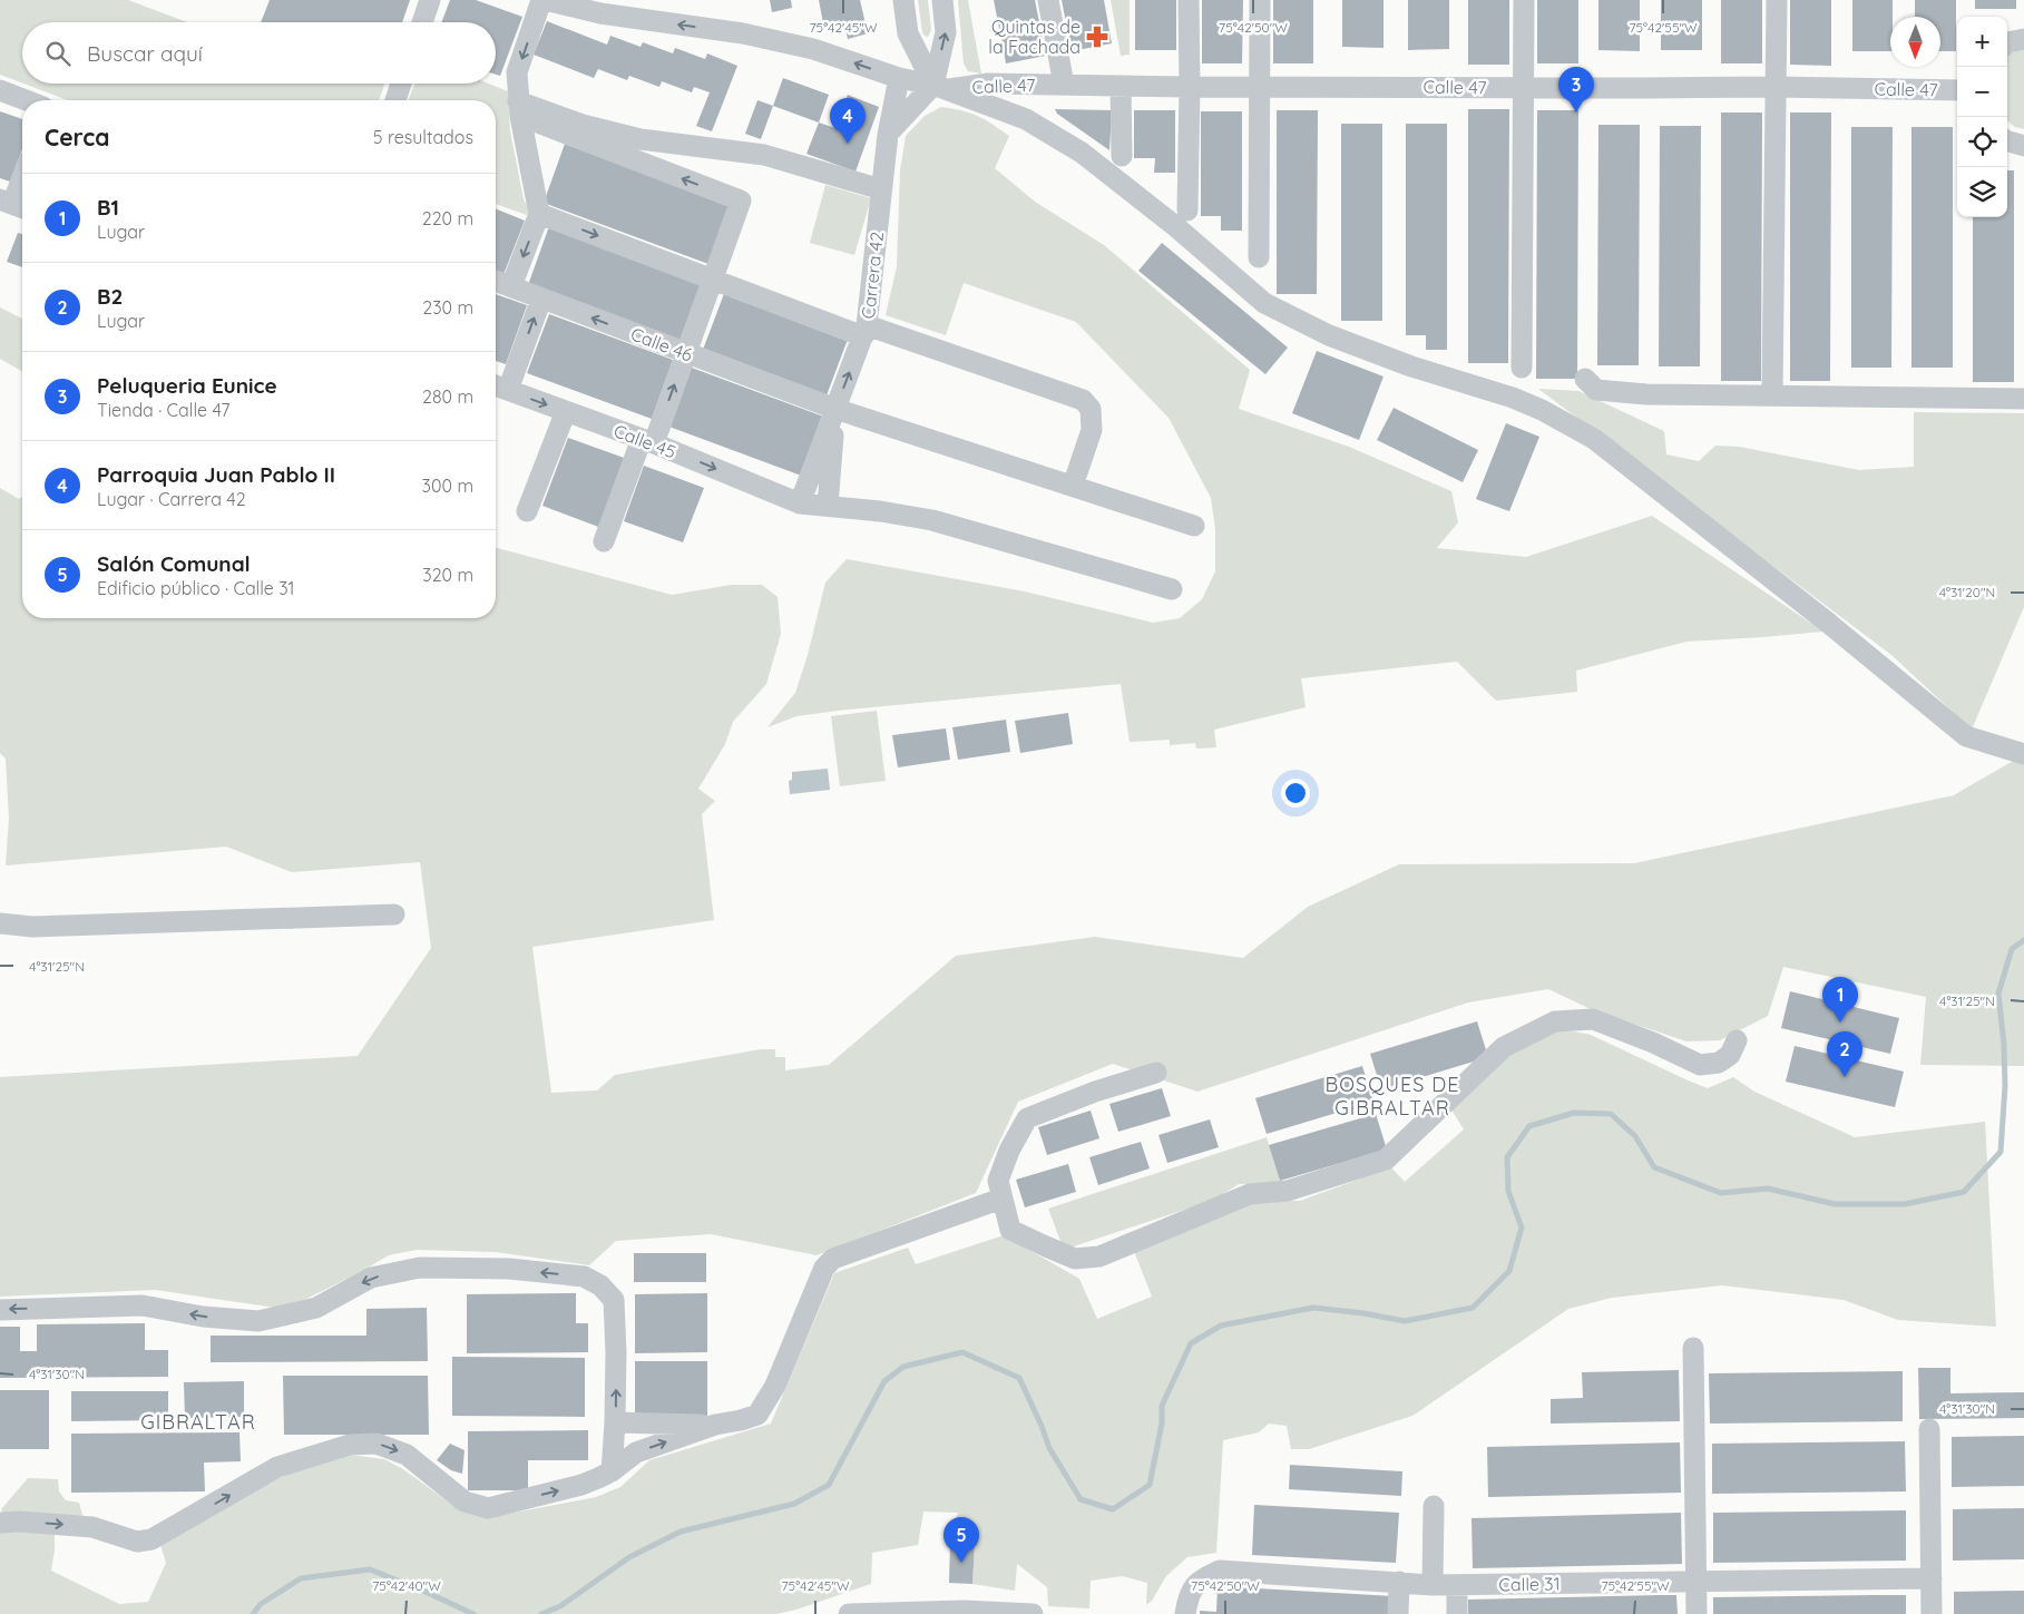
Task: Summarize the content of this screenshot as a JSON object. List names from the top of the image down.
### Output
{
  "streets": {
    "street": [
      "Calle 47",
      "Carrera 42",
      "Calle 46",
      "Calle 45",
      "Calle 31"
    ]
  },
  "crossings": [
    ["Carrera 42", "Calle 46"],
    ["Carrera 42", "Calle 45"]
  ],
  "districts": ["BOSQUES DE GIBRALTAR", "GIBRALTAR"],
  "places": {
    "pharmacy": ["Quintas de la Fachada"]
  },
  "north": "bottom",
  "page": {
    "map_buttons": ["+", "−"],
    "search": "Buscar aquí",
    "pins": [
      "3",
      "4",
      "1",
      "2",
      "5"
    ],
    "heading": ["Cerca", "5 resultados"],
    "list": [
      {
        "mark": "1",
        "name": "B1",
        "note": "Lugar",
        "value": "220 m"
      },
      {
        "mark": "2",
        "name": "B2",
        "note": "Lugar",
        "value": "230 m"
      },
      {
        "mark": "3",
        "name": "Peluqueria Eunice",
        "note": "Tienda · Calle 47",
        "value": "280 m"
      },
      {
        "mark": "4",
        "name": "Parroquia Juan Pablo II",
        "note": "Lugar · Carrera 42",
        "value": "300 m"
      },
      {
        "mark": "5",
        "name": "Salón Comunal",
        "note": "Edificio público · Calle 31",
        "value": "320 m"
      }
    ]
  },
  "coordinates": [
    "75°42'45\"W",
    "75°42'50\"W",
    "75°42'55\"W",
    "4°31'20\"N",
    "4°31'25\"N",
    "4°31'30\"N",
    "75°42'40\"W"
  ]
}
